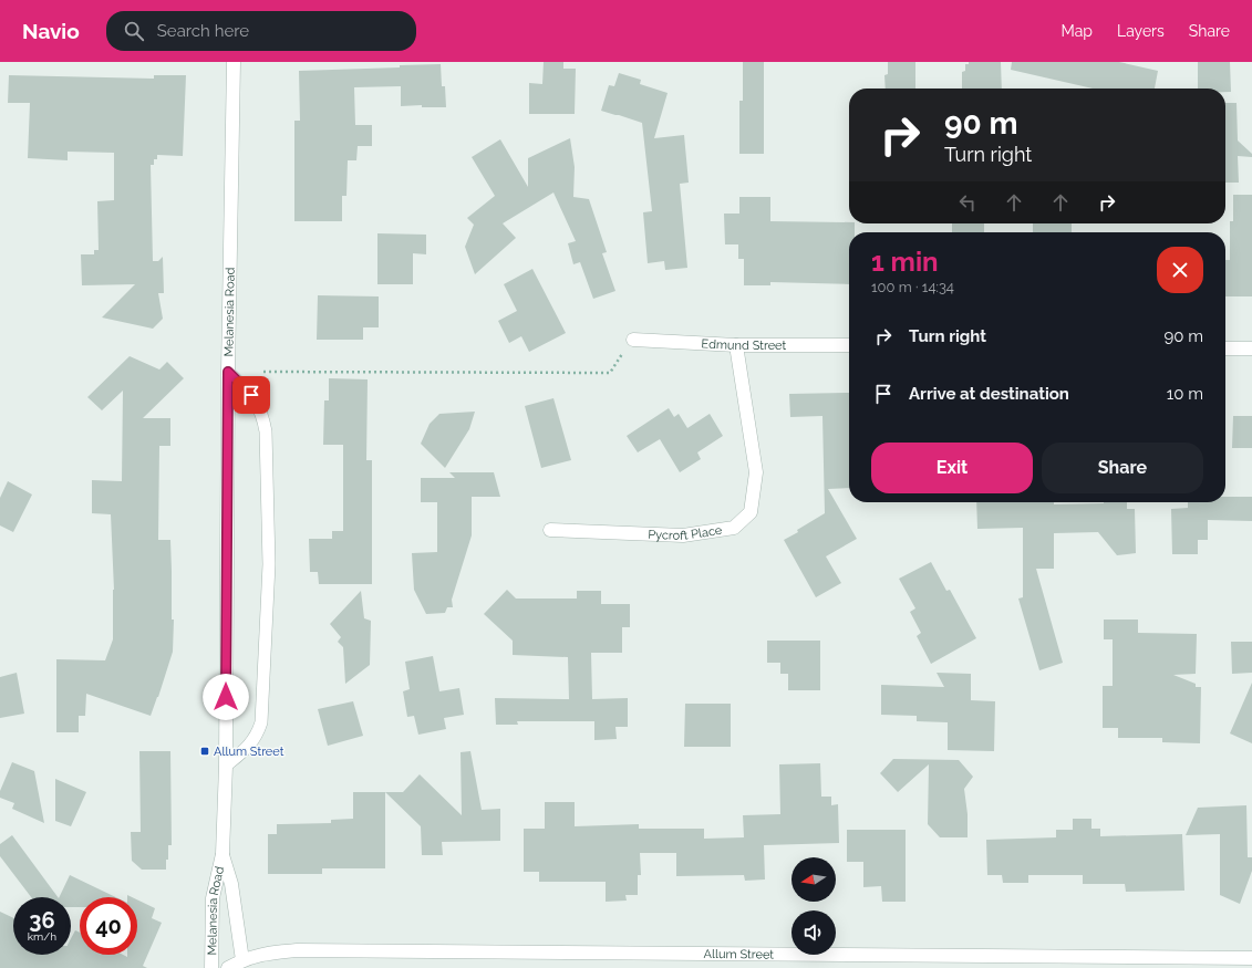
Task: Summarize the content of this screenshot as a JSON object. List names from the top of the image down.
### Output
{
  "streets": {
    "street": [
      "Melanesia Road",
      "Edmund Street",
      "Pycroft Place",
      "Allum Street"
    ]
  },
  "crossings": [
    ["Melanesia Road", "Allum Street"],
    ["Edmund Street", "Pycroft Place"]
  ],
  "places": {
    "transit": ["Allum Street"]
  },
  "north": "left",
  "page": {
    "header": "Navio",
    "search": "Search here",
    "nav": ["Map", "Layers", "Share"],
    "turn": ["90 m", "Turn right"],
    "heading": ["1 min", "100 m · 14:34"],
    "list": [
      {
        "name": "Turn right",
        "value": "90 m"
      },
      {
        "name": "Arrive at destination",
        "value": "10 m"
      }
    ],
    "buttons": ["Exit", "Share"],
    "speed": "36 km/h",
    "limit": "40"
  }
}
